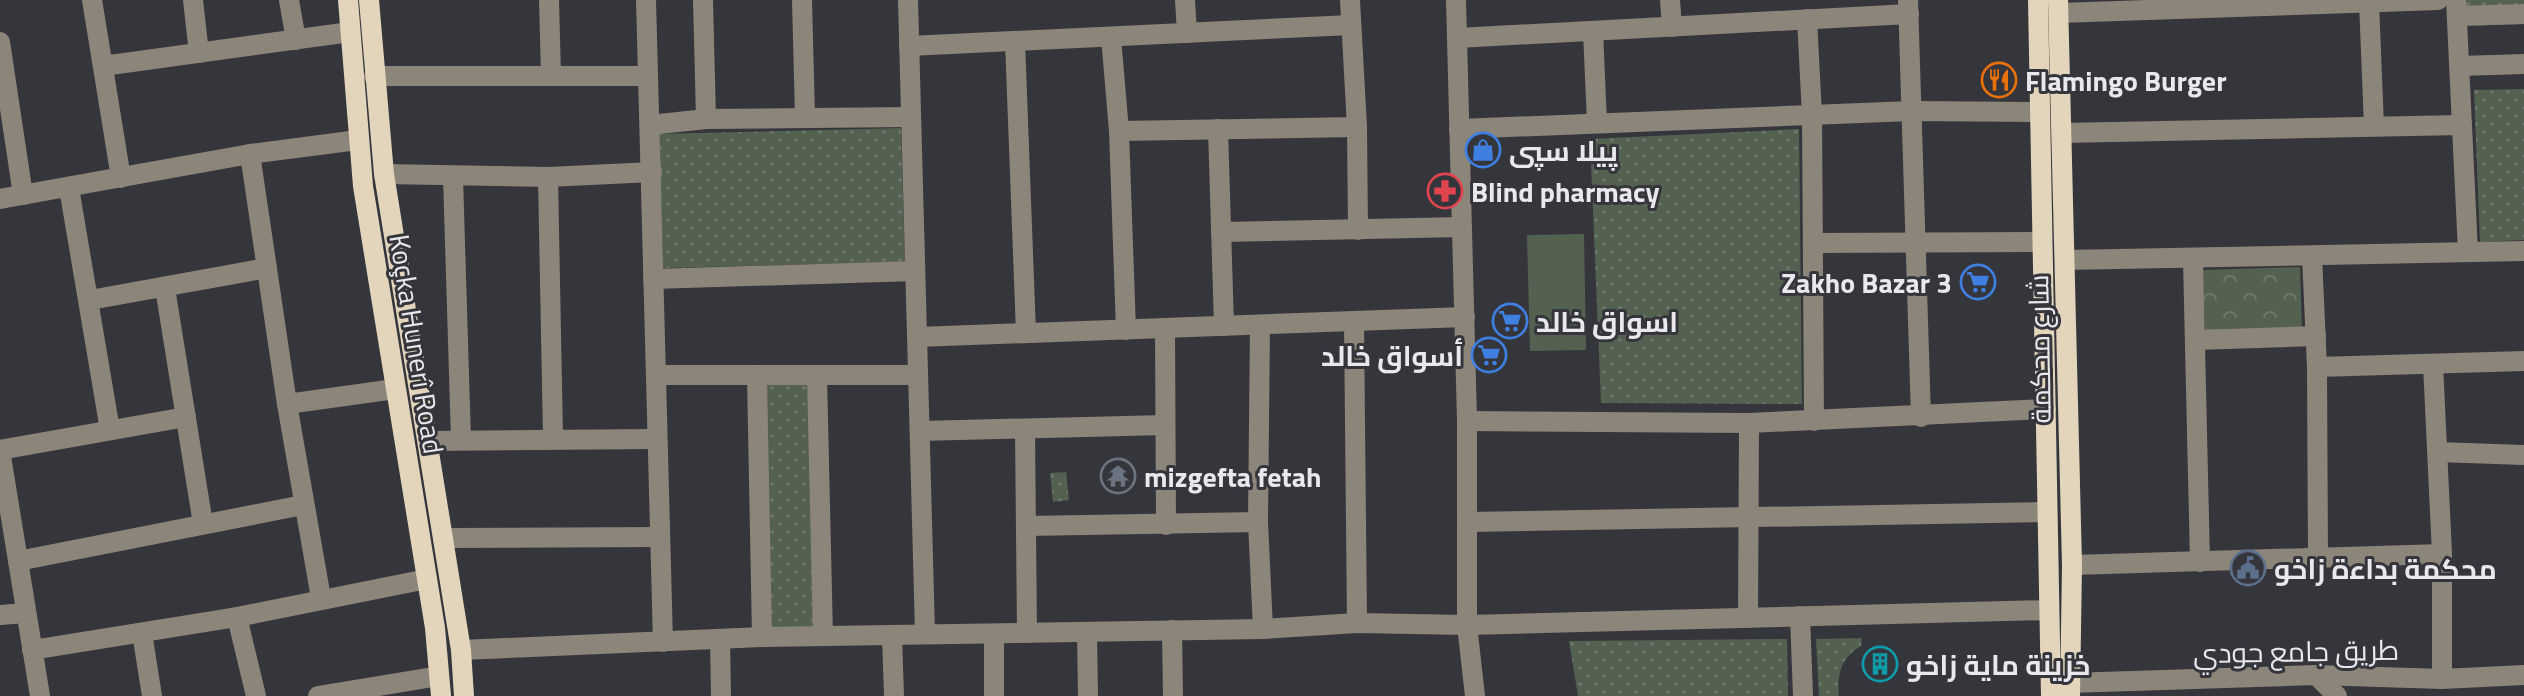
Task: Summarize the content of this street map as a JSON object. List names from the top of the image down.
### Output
{
  "streets": {
    "main road": ["Koçka Hunerî Road", "شارع محكمة"],
    "street": ["طريق جامع جودي"]
  },
  "crossings": [
    ["شارع محكمة", "طريق جامع جودي"]
  ],
  "places": {
    "restaurant": ["Flamingo Burger"],
    "shop": ["پيلا سپى"],
    "pharmacy": ["Blind pharmacy"],
    "supermarket": ["Zakho Bazar 3", "اسواق خالد", "أسواق خالد"],
    "temple": ["mizgefta fetah"],
    "public building": ["محكمة بداءة زاخو"],
    "building": ["خزينة ماية زاخو"]
  }
}
